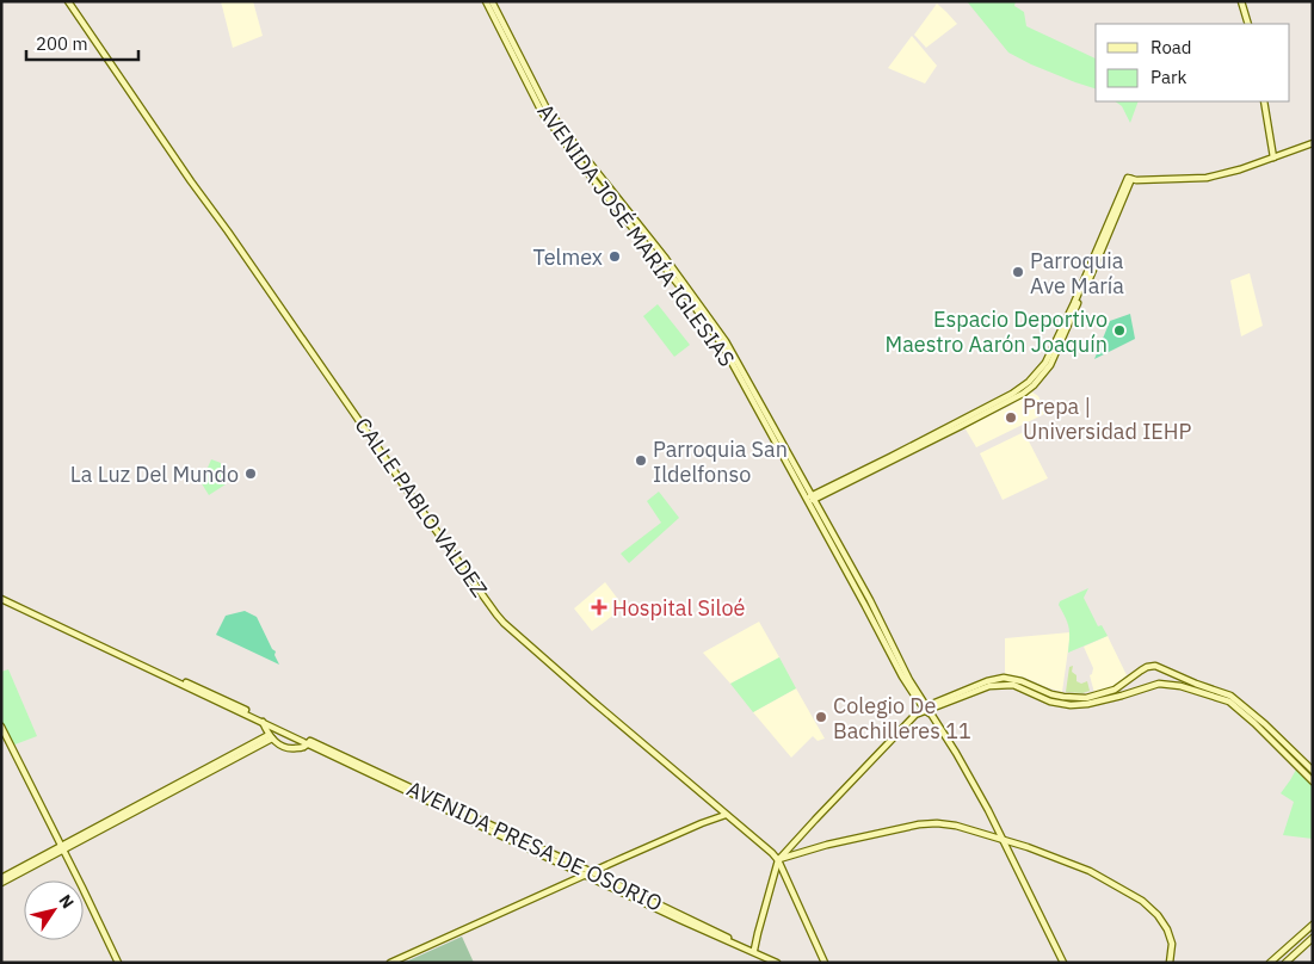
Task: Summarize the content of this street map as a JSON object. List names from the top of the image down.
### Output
{
  "streets": {
    "street": ["AVENIDA JOSÉ MARÍA IGLESIAS", "CALLE PABLO VALDEZ", "AVENIDA PRESA DE OSORIO"]
  },
  "places": {
    "other": [
      "Telmex",
      "Parroquia Ave María",
      "Espacio Deportivo Maestro Aarón Joaquín",
      "Prepa | Universidad IEHP",
      "Parroquia San Ildelfonso",
      "La Luz Del Mundo",
      "Colegio De Bachilleres 11"
    ],
    "health": ["Hospital Siloé"]
  },
  "legend": ["Road", "Park"],
  "scale_bar": "200 m",
  "north": "top right"
}
